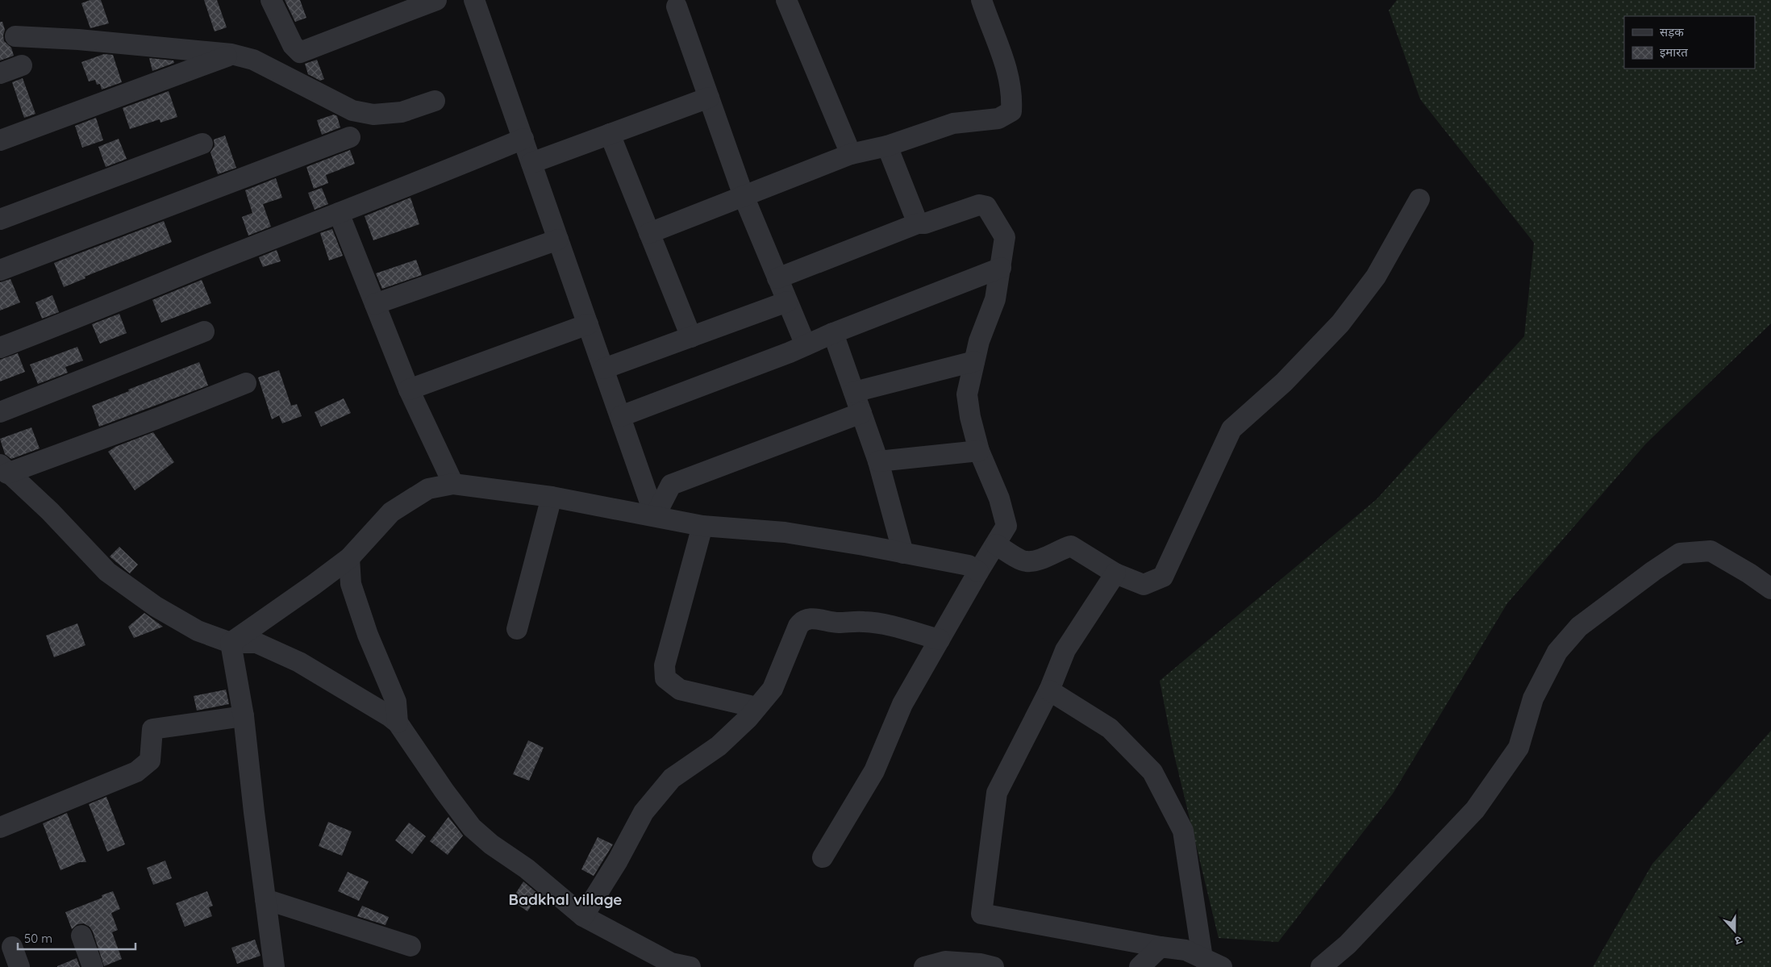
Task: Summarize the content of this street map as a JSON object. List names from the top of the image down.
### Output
{
  "districts": ["Badkhal village"],
  "legend": ["सड़क", "इमारत"],
  "scale_bar": "50 m",
  "north": "bottom"
}
